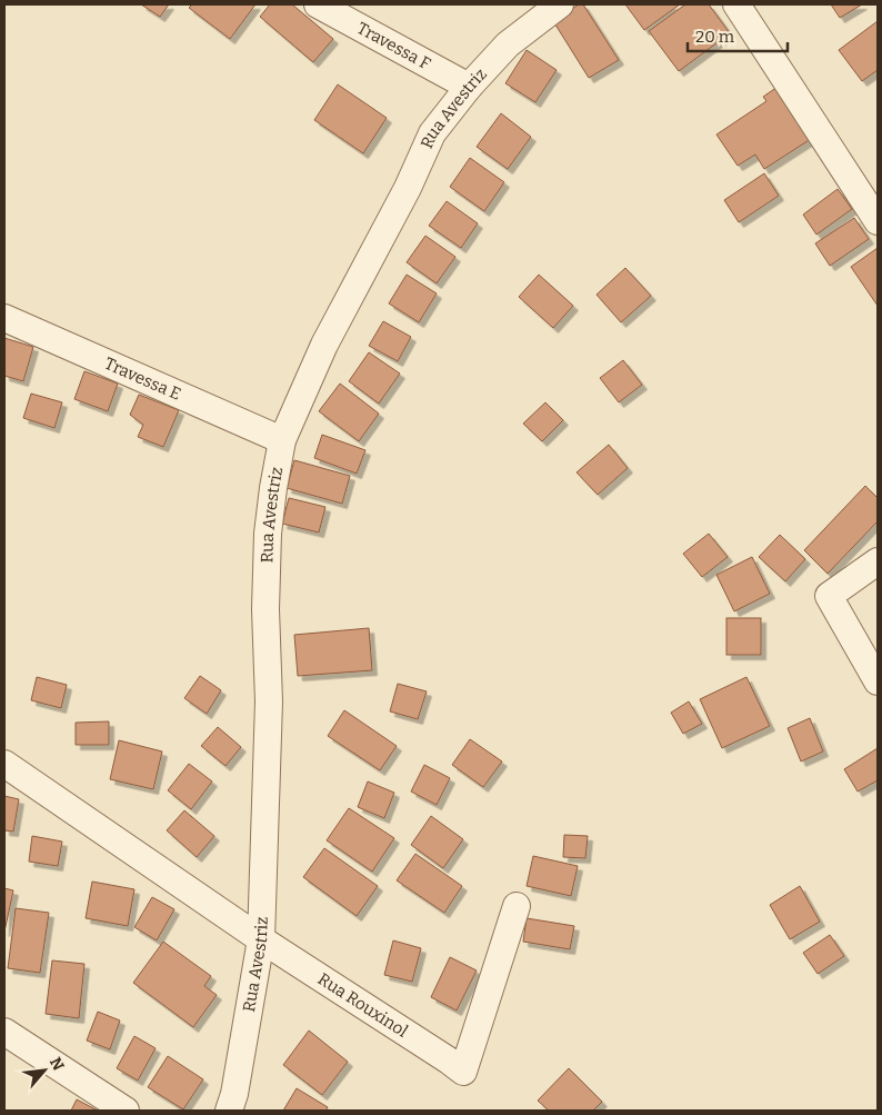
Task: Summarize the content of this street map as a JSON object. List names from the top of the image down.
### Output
{
  "streets": {
    "street": [
      "Travessa F",
      "Rua Avestriz",
      "Travessa E",
      "Rua Rouxinol"
    ]
  },
  "crossings": [
    ["Travessa F", "Rua Avestriz"],
    ["Rua Avestriz", "Travessa E"],
    ["Rua Avestriz", "Rua Rouxinol"]
  ],
  "scale_bar": "20 m",
  "north": "top right"
}
